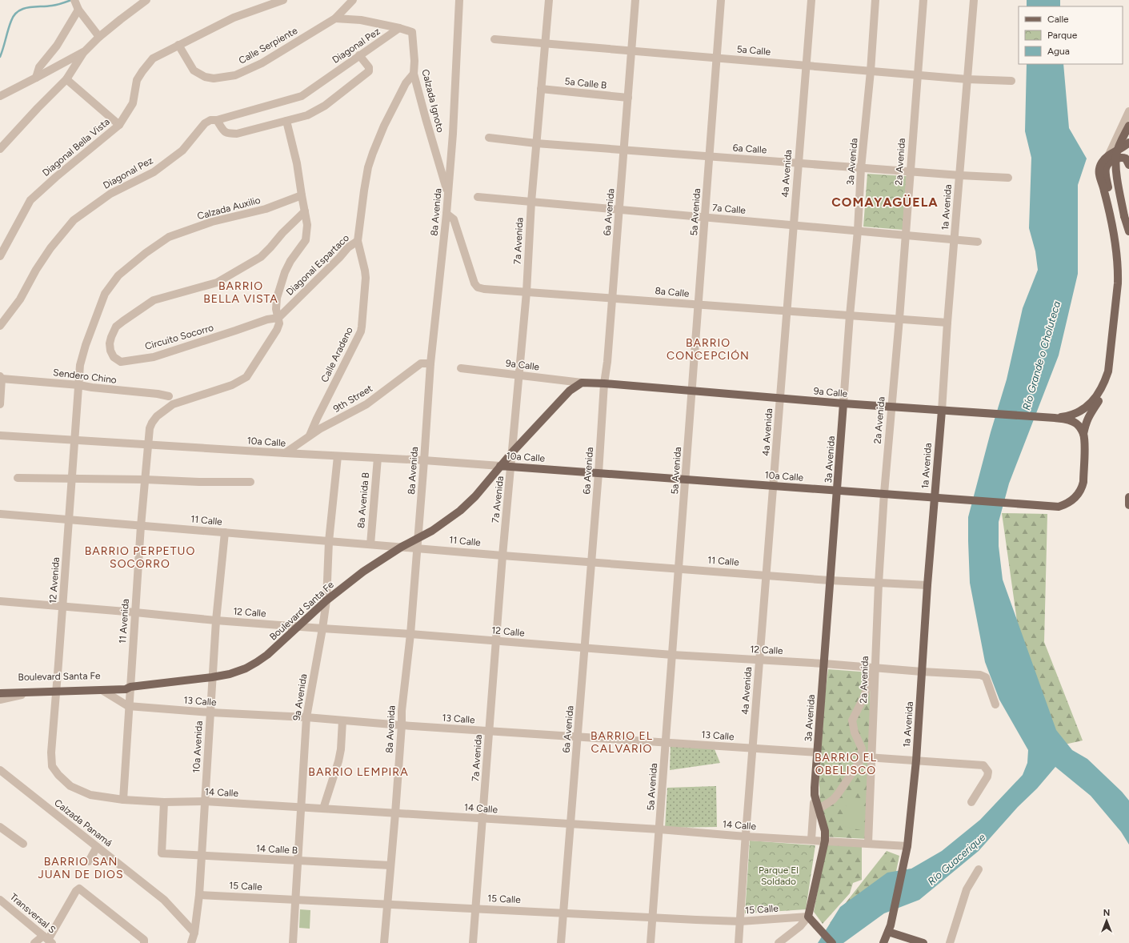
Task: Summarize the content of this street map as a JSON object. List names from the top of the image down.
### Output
{
  "streets": {
    "main road": [
      "3a Avenida",
      "1a Avenida",
      "9a Calle",
      "10a Calle",
      "Boulevard Santa Fe"
    ],
    "street": [
      "Calle Serpiente",
      "Diagonal Pez",
      "5a Calle",
      "5a Calle B",
      "Calzada Ignoto",
      "Diagonal Bella Vista",
      "6a Calle",
      "2a Avenida",
      "4a Avenida",
      "Calzada Auxilio",
      "7a Calle",
      "8a Avenida",
      "6a Avenida",
      "5a Avenida",
      "7a Avenida",
      "Diagonal Espartaco",
      "8a Calle",
      "Circuito Socorro",
      "Calle Aradeno",
      "Sendero Chino",
      "9th Street",
      "8a Avenida B",
      "11 Calle",
      "12 Avenida",
      "12 Calle",
      "11 Avenida",
      "9a Avenida",
      "13 Calle",
      "10a Avenida",
      "14 Calle",
      "Calzada Panamá",
      "14 Calle B",
      "15 Calle",
      "Transversal S"
    ]
  },
  "crossings": [
    ["Calle Serpiente", "Calzada Ignoto"],
    ["Calle Serpiente", "Diagonal Bella Vista"],
    ["Diagonal Pez", "Calzada Ignoto"],
    ["5a Calle", "3a Avenida"],
    ["5a Calle", "2a Avenida"],
    ["5a Calle", "4a Avenida"],
    ["5a Calle", "1a Avenida"],
    ["5a Calle", "6a Avenida"],
    ["5a Calle", "5a Avenida"],
    ["5a Calle", "7a Avenida"],
    ["5a Calle B", "6a Avenida"],
    ["5a Calle B", "7a Avenida"],
    ["Calzada Ignoto", "8a Avenida"],
    ["Calzada Ignoto", "Diagonal Espartaco"],
    ["6a Calle", "3a Avenida"],
    ["6a Calle", "2a Avenida"],
    ["6a Calle", "4a Avenida"],
    ["6a Calle", "1a Avenida"],
    ["6a Calle", "6a Avenida"],
    ["6a Calle", "5a Avenida"],
    ["6a Calle", "7a Avenida"],
    ["3a Avenida", "7a Calle"],
    ["3a Avenida", "8a Calle"],
    ["3a Avenida", "9a Calle"],
    ["3a Avenida", "10a Calle"],
    ["3a Avenida", "11 Calle"],
    ["3a Avenida", "12 Calle"],
    ["3a Avenida", "13 Calle"],
    ["3a Avenida", "14 Calle"],
    ["3a Avenida", "15 Calle"],
    ["2a Avenida", "7a Calle"],
    ["2a Avenida", "8a Calle"],
    ["2a Avenida", "9a Calle"],
    ["2a Avenida", "10a Calle"],
    ["2a Avenida", "11 Calle"],
    ["2a Avenida", "12 Calle"],
    ["2a Avenida", "14 Calle"],
    ["4a Avenida", "7a Calle"],
    ["4a Avenida", "8a Calle"],
    ["4a Avenida", "9a Calle"],
    ["4a Avenida", "10a Calle"],
    ["4a Avenida", "11 Calle"],
    ["4a Avenida", "12 Calle"],
    ["4a Avenida", "13 Calle"],
    ["4a Avenida", "14 Calle"],
    ["4a Avenida", "15 Calle"],
    ["1a Avenida", "7a Calle"],
    ["1a Avenida", "8a Calle"],
    ["1a Avenida", "9a Calle"],
    ["1a Avenida", "10a Calle"],
    ["1a Avenida", "11 Calle"],
    ["1a Avenida", "12 Calle"],
    ["1a Avenida", "14 Calle"],
    ["Calzada Auxilio", "Sendero Chino"],
    ["Calzada Auxilio", "12 Avenida"],
    ["7a Calle", "6a Avenida"],
    ["7a Calle", "5a Avenida"],
    ["7a Calle", "7a Avenida"],
    ["8a Avenida", "8a Calle"],
    ["8a Avenida", "9th Street"],
    ["8a Avenida", "10a Calle"],
    ["8a Avenida", "11 Calle"],
    ["8a Avenida", "Boulevard Santa Fe"],
    ["8a Avenida", "12 Calle"],
    ["8a Avenida", "13 Calle"],
    ["8a Avenida", "14 Calle"],
    ["8a Avenida", "14 Calle B"],
    ["8a Avenida", "15 Calle"],
    ["6a Avenida", "8a Calle"],
    ["6a Avenida", "9a Calle"],
    ["6a Avenida", "10a Calle"],
    ["6a Avenida", "11 Calle"],
    ["6a Avenida", "12 Calle"],
    ["6a Avenida", "13 Calle"],
    ["6a Avenida", "14 Calle"],
    ["6a Avenida", "15 Calle"],
    ["5a Avenida", "8a Calle"],
    ["5a Avenida", "9a Calle"],
    ["5a Avenida", "10a Calle"],
    ["5a Avenida", "11 Calle"],
    ["5a Avenida", "12 Calle"],
    ["5a Avenida", "13 Calle"],
    ["5a Avenida", "14 Calle"],
    ["5a Avenida", "15 Calle"],
    ["7a Avenida", "8a Calle"],
    ["7a Avenida", "9a Calle"],
    ["7a Avenida", "10a Calle"],
    ["7a Avenida", "11 Calle"],
    ["7a Avenida", "Boulevard Santa Fe"],
    ["7a Avenida", "12 Calle"],
    ["7a Avenida", "13 Calle"],
    ["7a Avenida", "14 Calle"],
    ["7a Avenida", "15 Calle"],
    ["Diagonal Espartaco", "Circuito Socorro"],
    ["Diagonal Espartaco", "Calle Aradeno"],
    ["Calle Aradeno", "9th Street"],
    ["9a Calle", "Boulevard Santa Fe"],
    ["Sendero Chino", "12 Avenida"],
    ["9th Street", "10a Calle"],
    ["10a Calle", "8a Avenida B"],
    ["10a Calle", "12 Avenida"],
    ["10a Calle", "Boulevard Santa Fe"],
    ["10a Calle", "11 Avenida"],
    ["10a Calle", "9a Avenida"],
    ["8a Avenida B", "11 Calle"],
    ["11 Calle", "12 Avenida"],
    ["11 Calle", "Boulevard Santa Fe"],
    ["11 Calle", "11 Avenida"],
    ["11 Calle", "9a Avenida"],
    ["11 Calle", "10a Avenida"],
    ["12 Avenida", "Boulevard Santa Fe"],
    ["12 Avenida", "12 Calle"],
    ["12 Avenida", "14 Calle"],
    ["Boulevard Santa Fe", "12 Calle"],
    ["Boulevard Santa Fe", "11 Avenida"],
    ["Boulevard Santa Fe", "9a Avenida"],
    ["Boulevard Santa Fe", "13 Calle"],
    ["Boulevard Santa Fe", "10a Avenida"],
    ["12 Calle", "11 Avenida"],
    ["12 Calle", "9a Avenida"],
    ["12 Calle", "10a Avenida"],
    ["11 Avenida", "13 Calle"],
    ["11 Avenida", "14 Calle"],
    ["9a Avenida", "13 Calle"],
    ["9a Avenida", "14 Calle"],
    ["9a Avenida", "14 Calle B"],
    ["9a Avenida", "15 Calle"],
    ["13 Calle", "10a Avenida"],
    ["10a Avenida", "14 Calle"],
    ["10a Avenida", "Calzada Panamá"],
    ["10a Avenida", "14 Calle B"],
    ["10a Avenida", "15 Calle"],
    ["14 Calle", "14 Calle B"]
  ],
  "districts": [
    "COMAYAGÜELA",
    "BARRIO BELLA VISTA",
    "BARRIO CONCEPCIÓN",
    "BARRIO PERPETUO SOCORRO",
    "BARRIO EL CALVARIO",
    "BARRIO EL OBELISCO",
    "BARRIO LEMPIRA",
    "BARRIO SAN JUAN DE DIOS"
  ],
  "water": ["Río Grande o Choluteca", "Río Guacerique"],
  "parks": ["Parque El Soldado"],
  "legend": ["Calle", "Parque", "Agua"],
  "north": "top"
}
